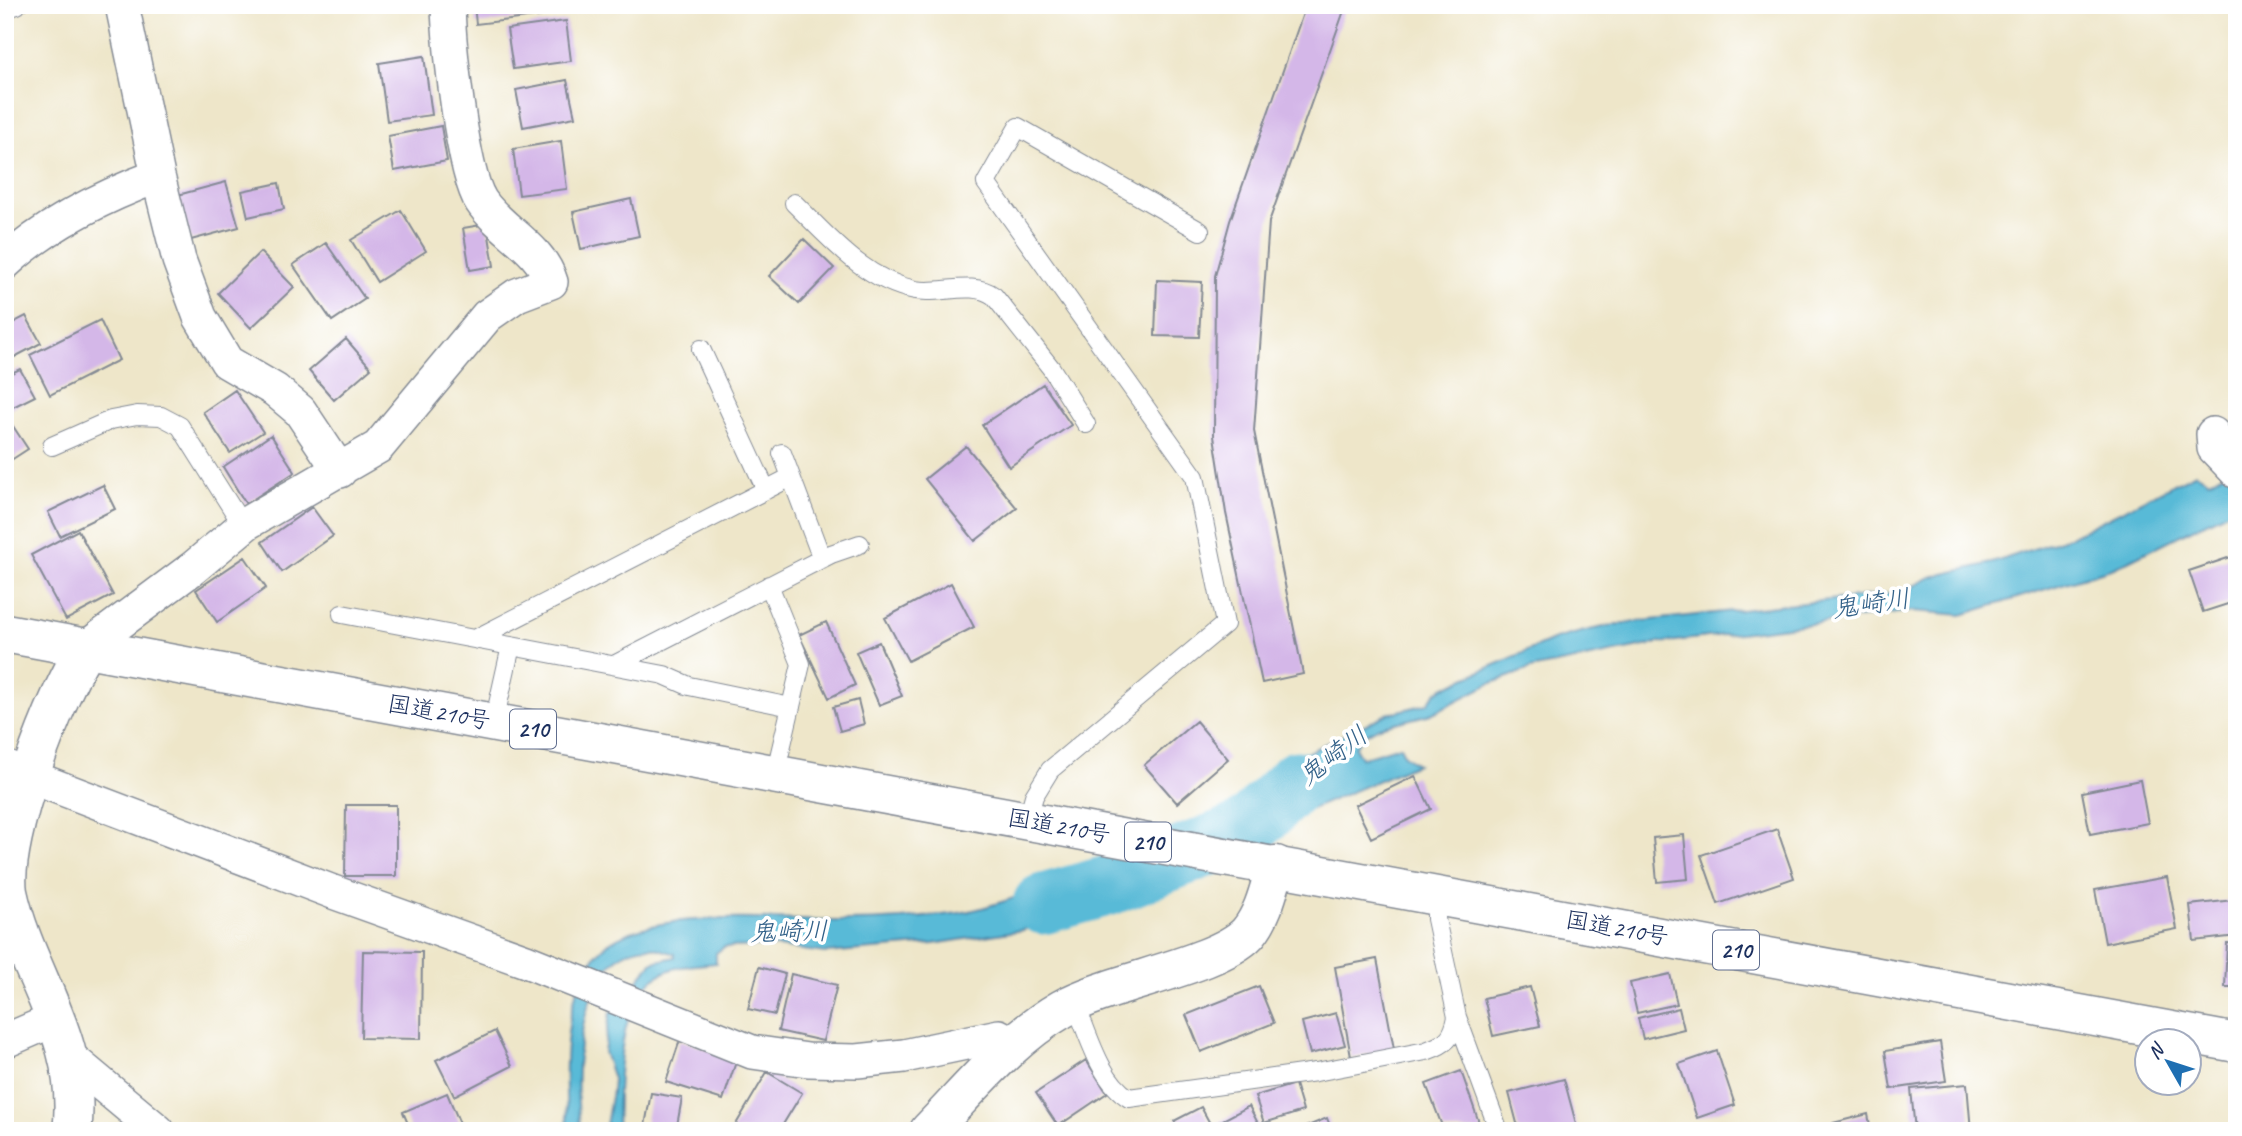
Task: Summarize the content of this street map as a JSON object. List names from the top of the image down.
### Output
{
  "streets": {
    "main road": ["国道210号", "210"]
  },
  "water": ["鬼崎川"],
  "north": "top left"
}
